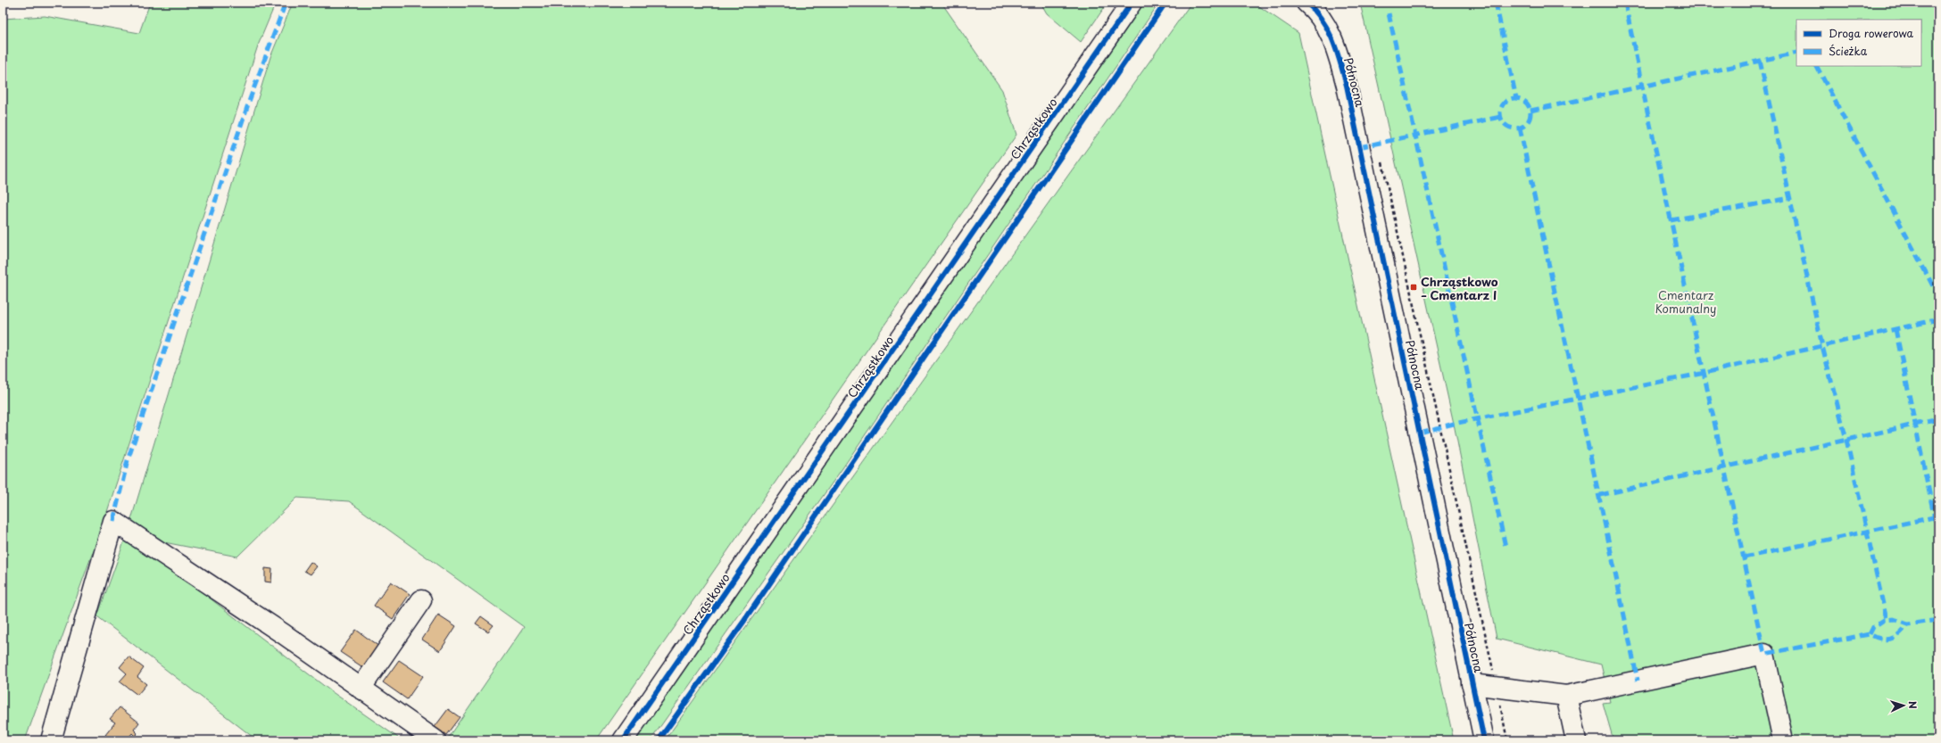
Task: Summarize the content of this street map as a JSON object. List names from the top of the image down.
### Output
{
  "streets": {
    "street": ["Północna", "Chrząstkowo"]
  },
  "parks": ["Cmentarz Komunalny"],
  "places": {
    "transit": ["Chrząstkowo – Cmentarz I"]
  },
  "legend": ["Droga rowerowa", "Ścieżka"],
  "north": "right"
}
